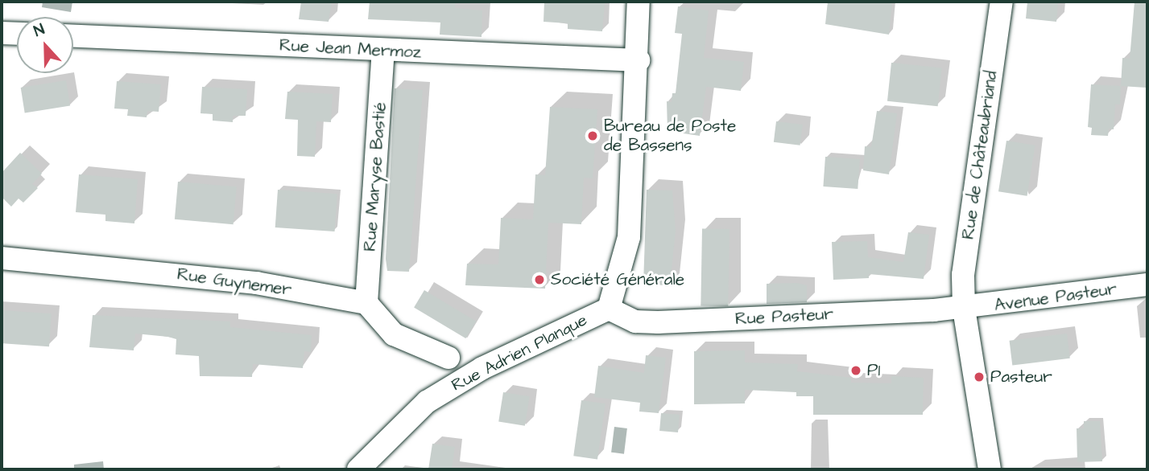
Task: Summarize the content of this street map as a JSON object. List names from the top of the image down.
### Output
{
  "streets": {
    "street": [
      "Rue Jean Mermoz",
      "Rue de Châteaubriand",
      "Rue Maryse Bastié",
      "Rue Guynemer",
      "Avenue Pasteur",
      "Rue Pasteur",
      "Rue Adrien Planque"
    ]
  },
  "crossings": [
    ["Rue Jean Mermoz", "Rue Maryse Bastié"],
    ["Rue de Châteaubriand", "Avenue Pasteur"],
    ["Rue de Châteaubriand", "Rue Pasteur"],
    ["Rue Maryse Bastié", "Rue Guynemer"],
    ["Avenue Pasteur", "Rue Pasteur"],
    ["Rue Pasteur", "Rue Adrien Planque"]
  ],
  "places": [
    "Bureau de Poste de Bassens",
    "Société Générale",
    "P1",
    "Pasteur"
  ],
  "north": "top"
}
